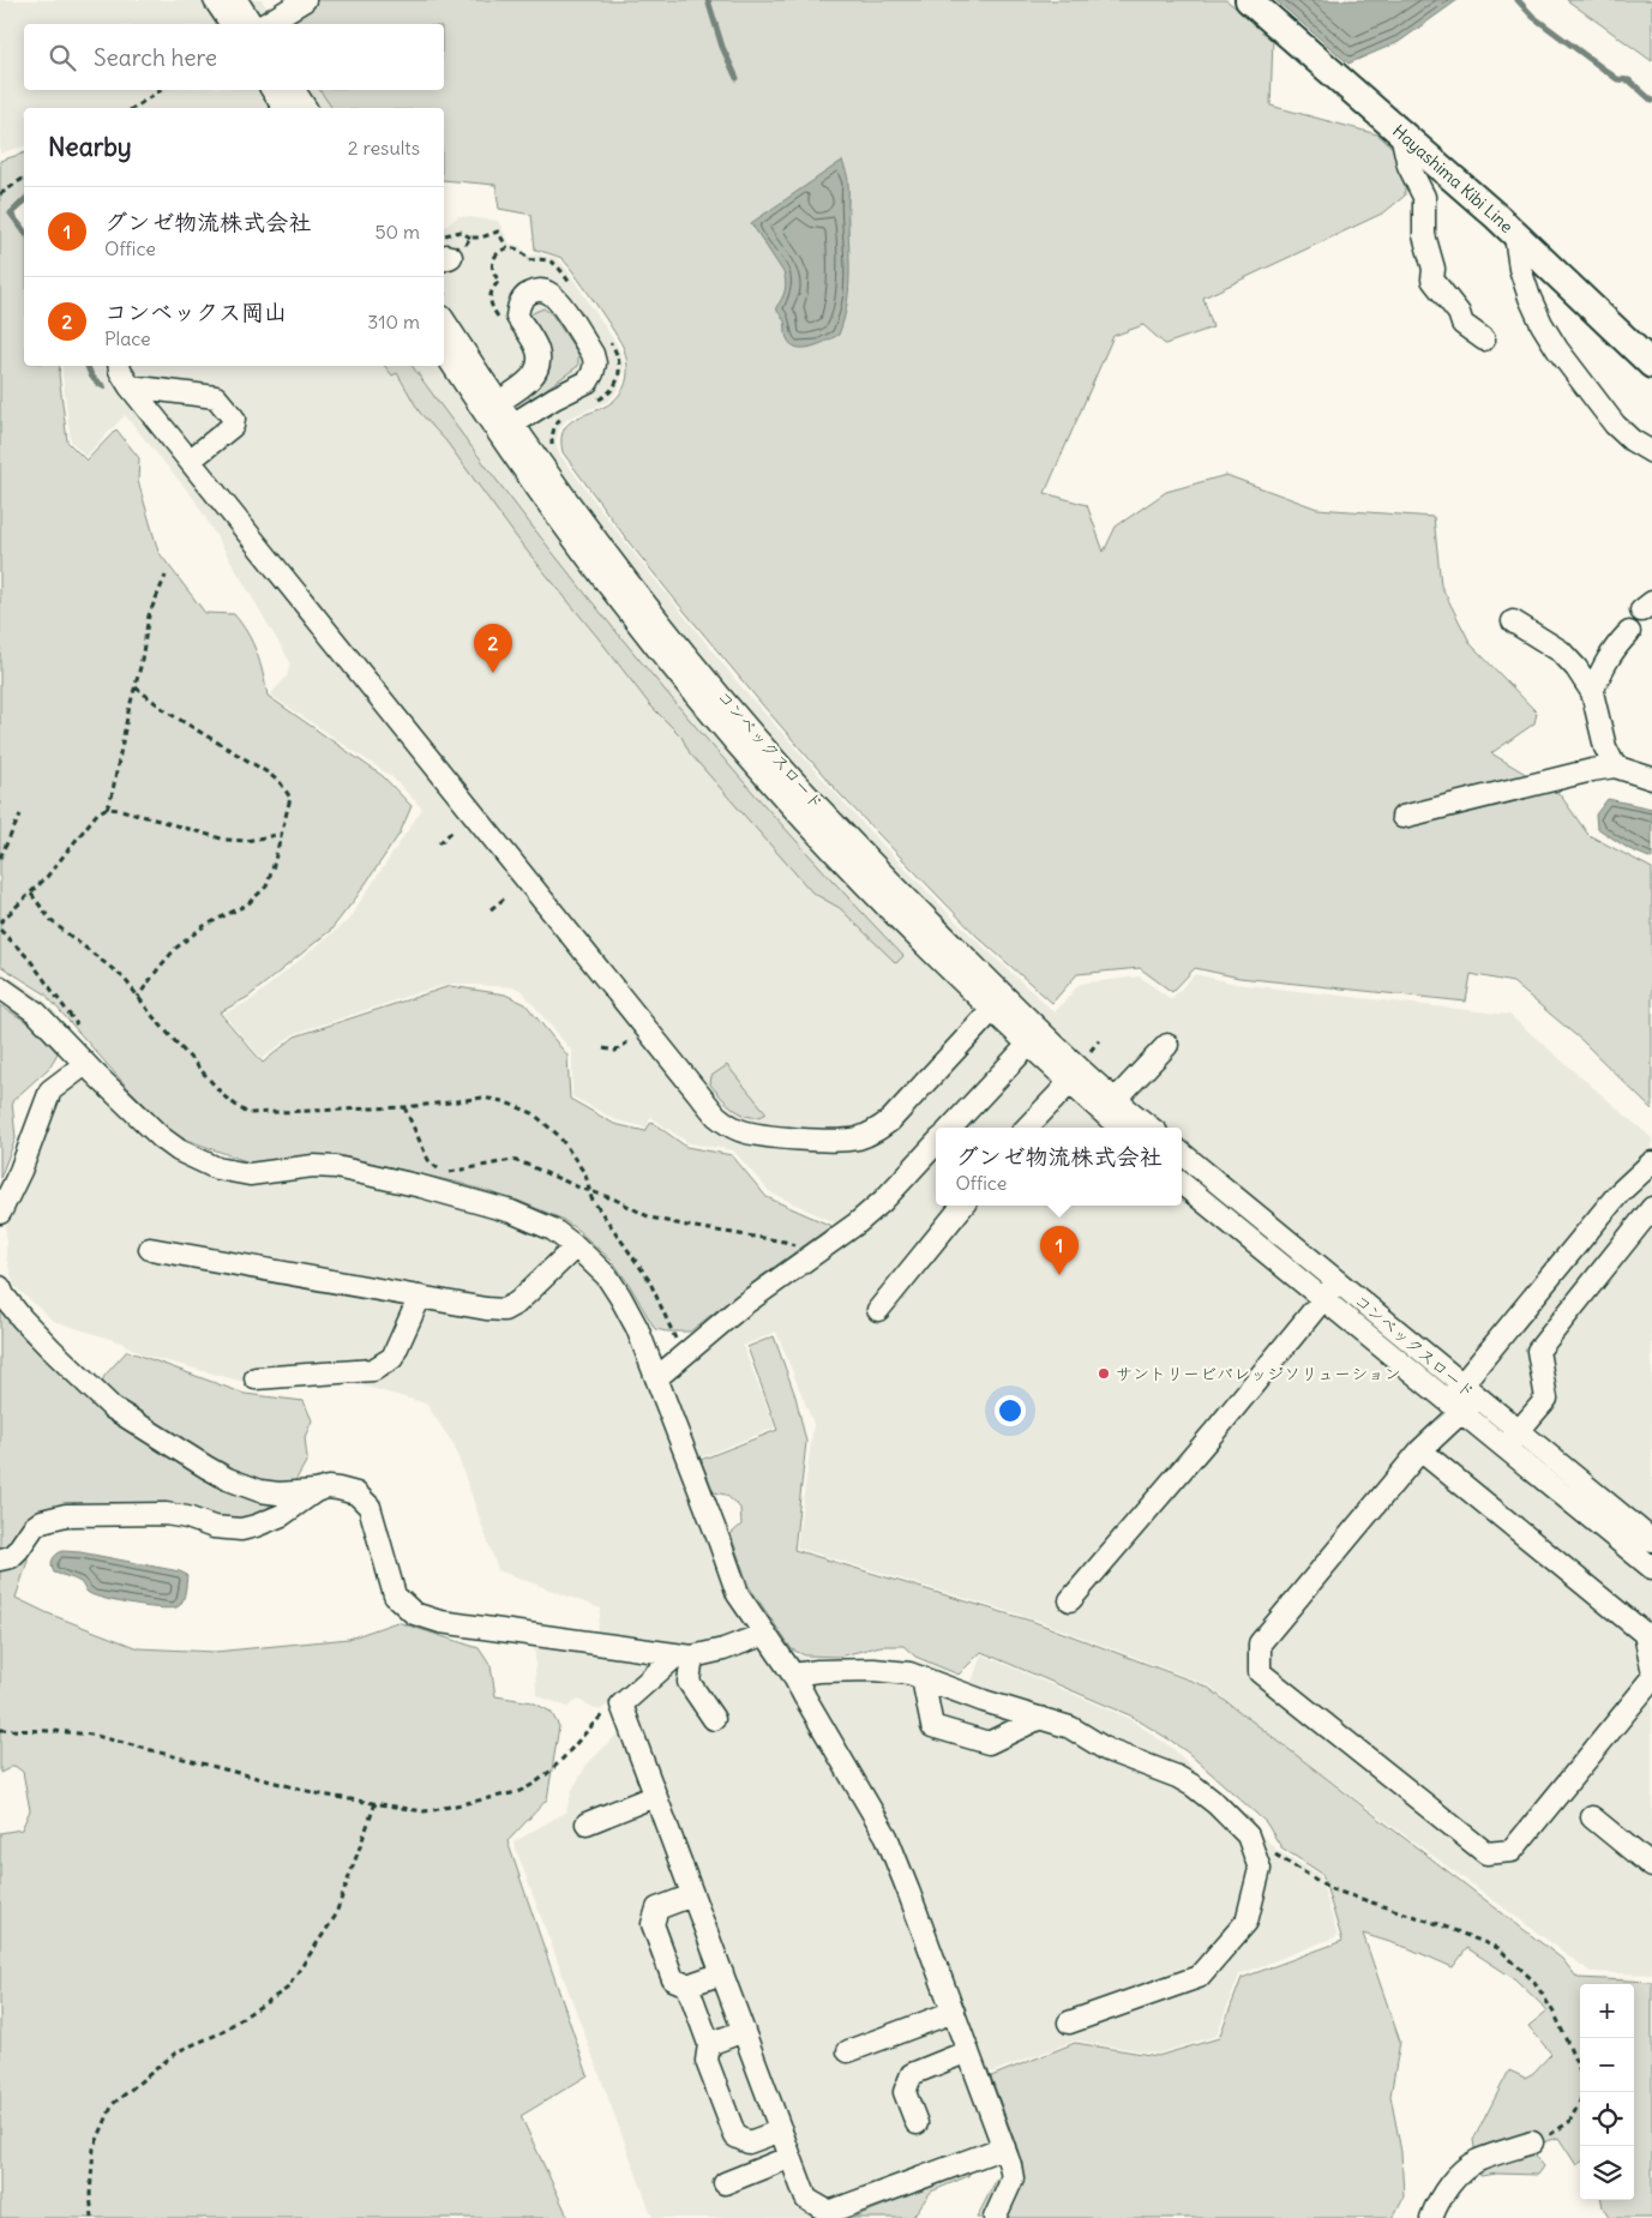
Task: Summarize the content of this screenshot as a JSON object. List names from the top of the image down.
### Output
{
  "streets": {
    "main road": ["Hayashima Kibi Line"],
    "street": ["コンベックスロード"]
  },
  "places": ["サントリービバレッジソリューション"],
  "page": {
    "search": "Search here",
    "heading": ["Nearby", "2 results"],
    "list": [
      {
        "mark": "1",
        "name": "グンゼ物流株式会社",
        "note": "Office",
        "value": "50 m"
      },
      {
        "mark": "2",
        "name": "コンベックス岡山",
        "note": "Place",
        "value": "310 m"
      }
    ],
    "pins": ["2", "1"],
    "popup": ["グンゼ物流株式会社", "Office"],
    "map_buttons": ["+", "−"]
  }
}
